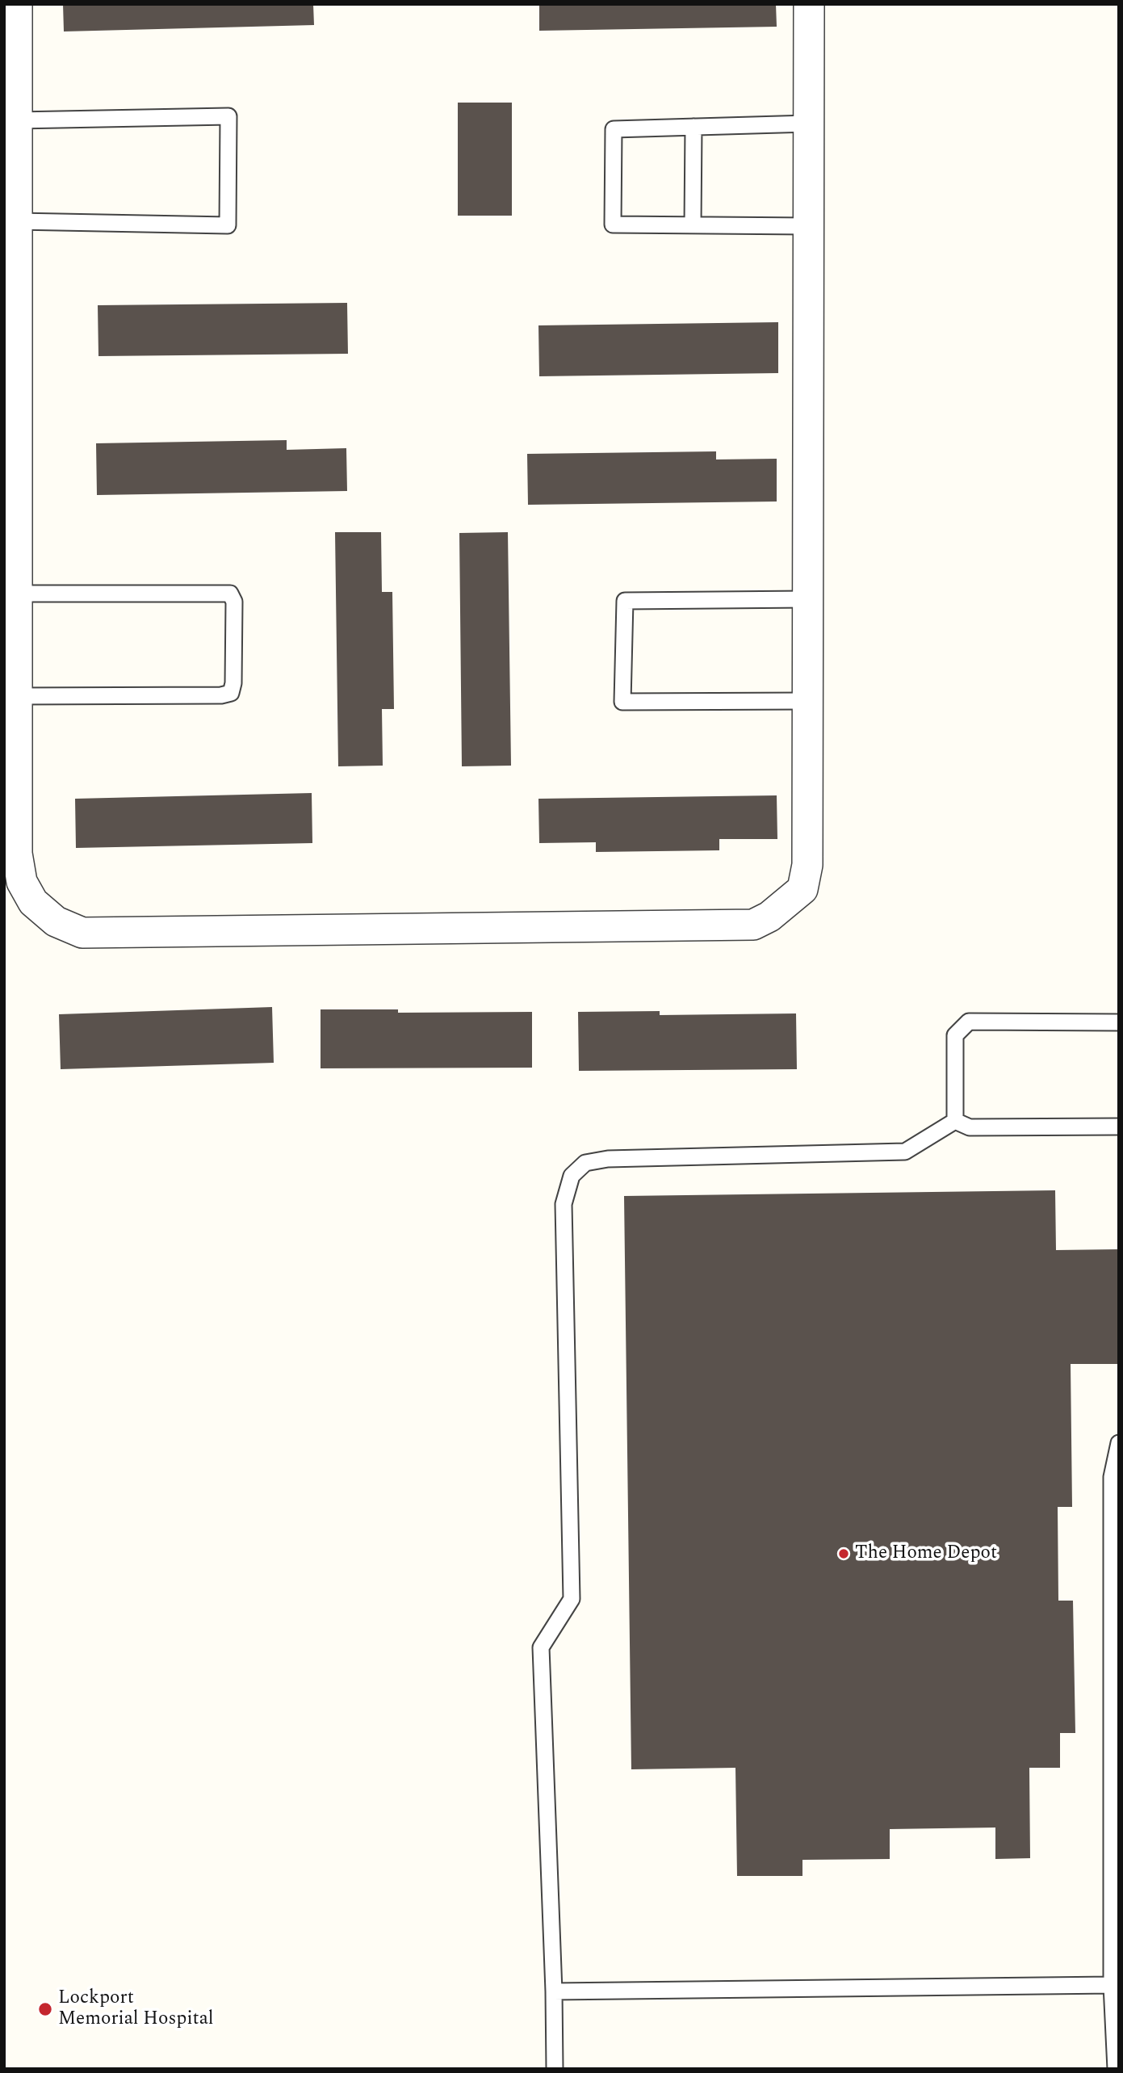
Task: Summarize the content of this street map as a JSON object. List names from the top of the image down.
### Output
{
  "places": ["The Home Depot", "Lockport Memorial Hospital"]
}
